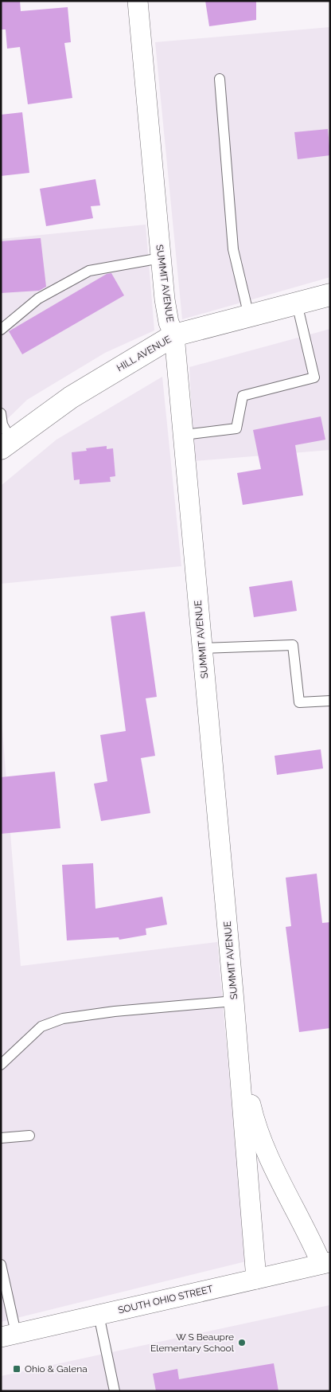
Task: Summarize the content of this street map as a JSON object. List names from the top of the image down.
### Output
{
  "streets": {
    "main road": ["HILL AVENUE"],
    "street": ["SUMMIT AVENUE", "SOUTH OHIO STREET"]
  },
  "crossings": [
    ["SUMMIT AVENUE", "HILL AVENUE"],
    ["SUMMIT AVENUE", "SOUTH OHIO STREET"]
  ],
  "places": {
    "other": ["W S Beaupre Elementary School"],
    "transit": ["Ohio & Galena"]
  }
}
